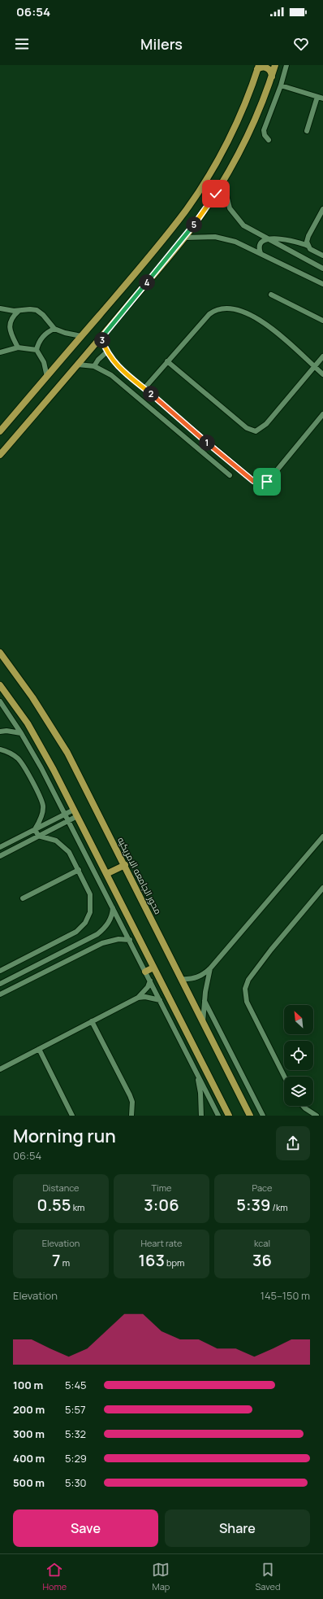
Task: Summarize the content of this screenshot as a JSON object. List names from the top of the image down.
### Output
{
  "streets": {
    "main road": ["محور الجامعه الامريكيه"]
  },
  "north": "top left",
  "page": {
    "status": "06:54",
    "header": "Milers",
    "pins": [
      "5",
      "4",
      "3",
      "2",
      "1"
    ],
    "heading": ["Morning run", "06:54"],
    "stats": [
      ["Distance", "0.55 km"],
      ["Time", "3:06"],
      ["Pace", "5:39 /km"],
      ["Elevation", "7 m"],
      ["Heart rate", "163 bpm"],
      ["kcal", "36"]
    ],
    "chart": ["Elevation", "145–150 m"],
    "list": [
      {
        "name": "100 m",
        "note": "5:45"
      },
      {
        "name": "200 m",
        "note": "5:57"
      },
      {
        "name": "300 m",
        "note": "5:32"
      },
      {
        "name": "400 m",
        "note": "5:29"
      },
      {
        "name": "500 m",
        "note": "5:30"
      }
    ],
    "buttons": ["Save", "Share"],
    "tabs": ["Home", "Map", "Saved"]
  }
}
